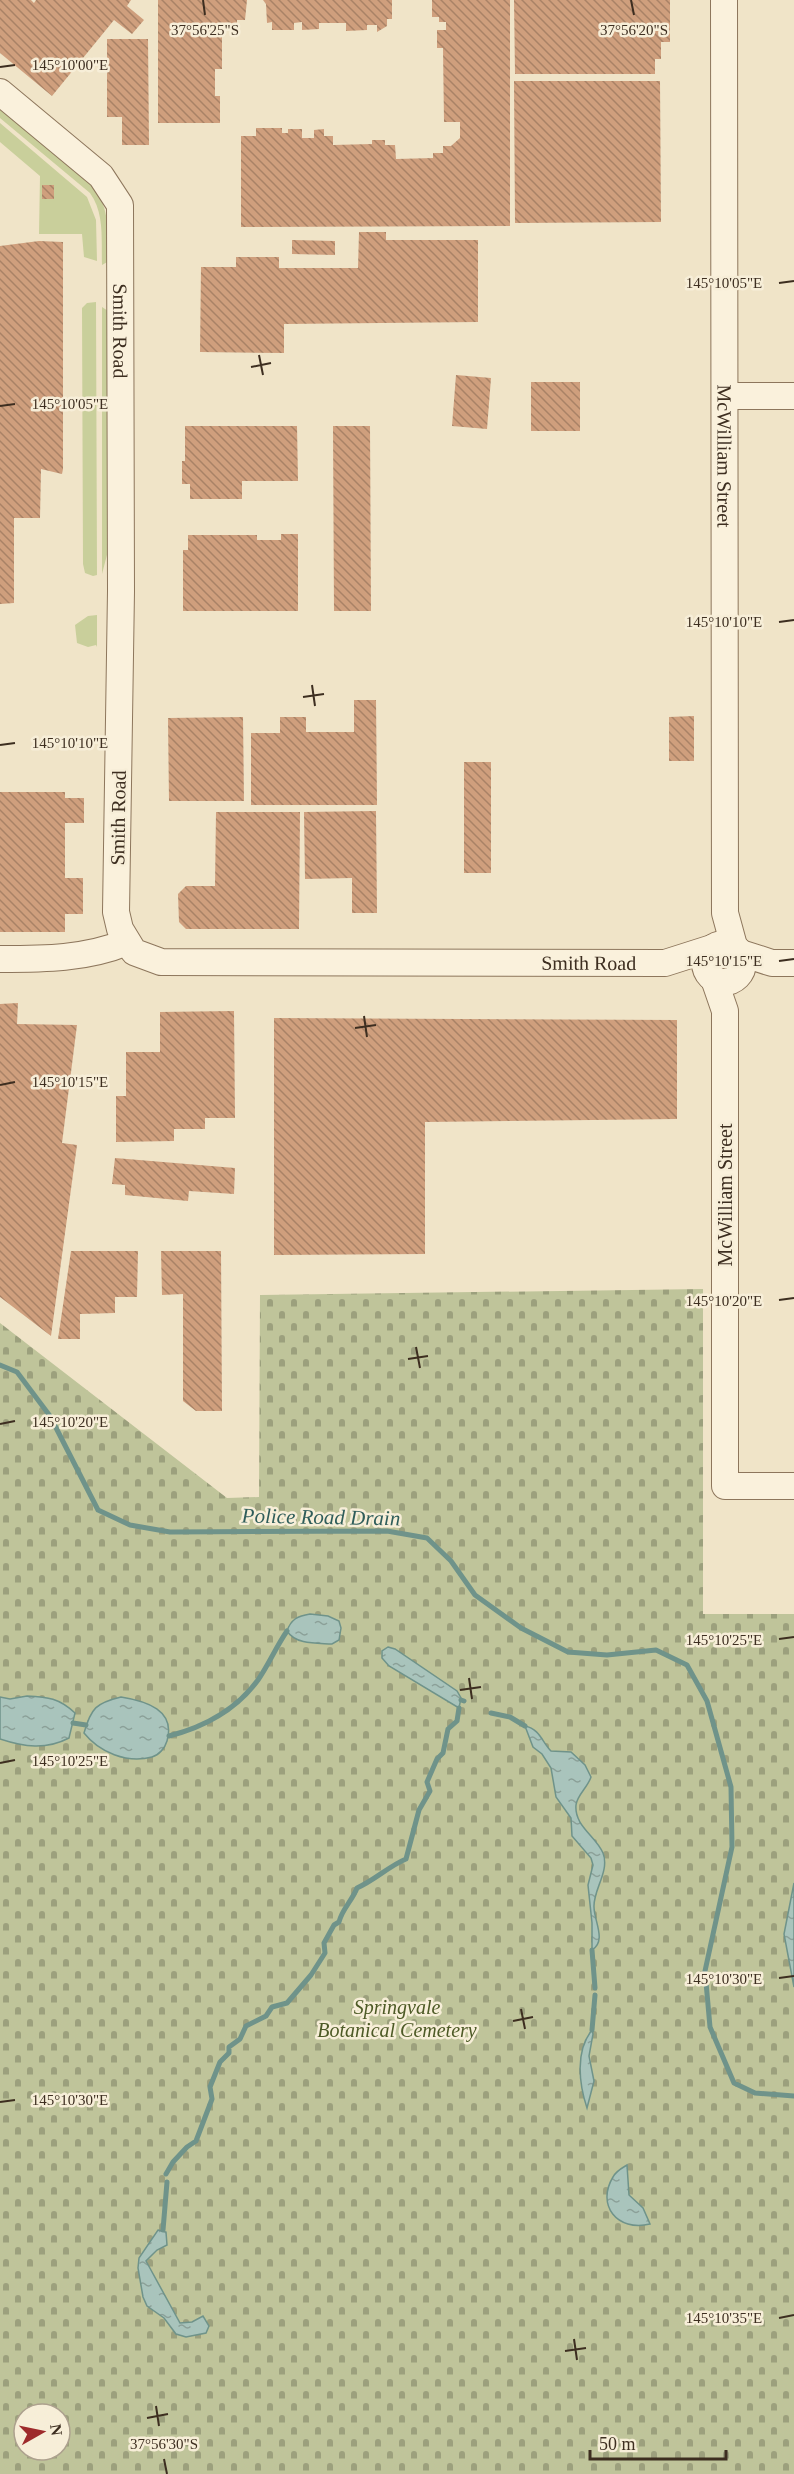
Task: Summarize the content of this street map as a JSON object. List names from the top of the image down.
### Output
{
  "streets": {
    "street": ["Smith Road", "McWilliam Street"]
  },
  "crossings": [
    ["Smith Road", "McWilliam Street"]
  ],
  "water": ["Police Road Drain"],
  "parks": ["Springvale Botanical Cemetery"],
  "scale_bar": "50 m",
  "north": "right",
  "coordinates": [
    "37°56'20\"S",
    "37°56'25\"S",
    "145°10'00\"E",
    "145°10'05\"E",
    "145°10'10\"E",
    "145°10'15\"E",
    "145°10'20\"E",
    "145°10'25\"E",
    "145°10'30\"E",
    "145°10'35\"E",
    "37°56'30\"S"
  ]
}
